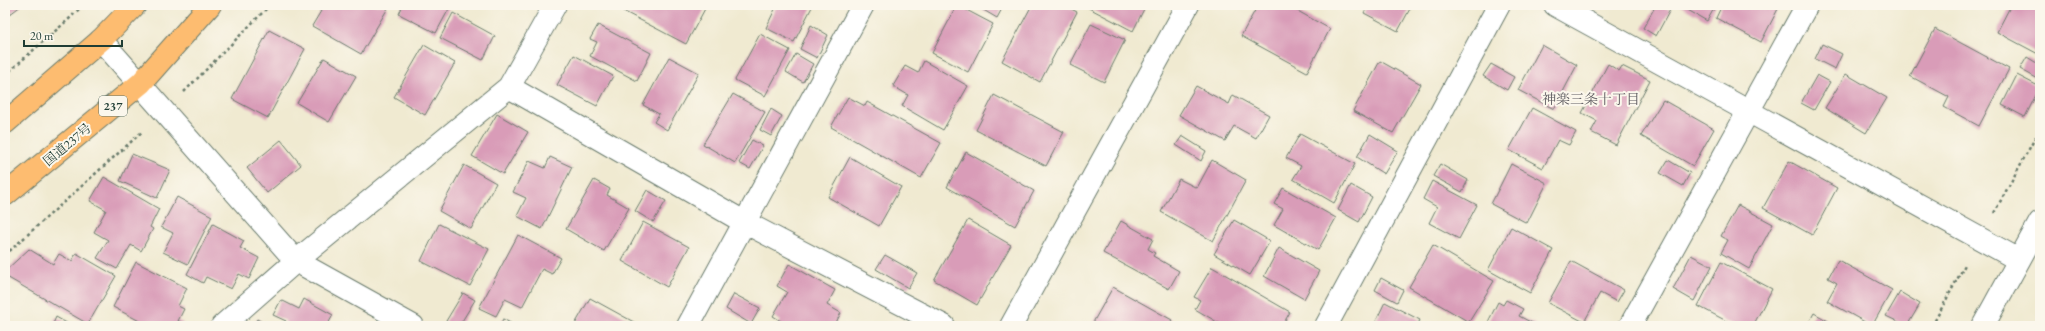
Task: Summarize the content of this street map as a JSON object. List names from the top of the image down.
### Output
{
  "streets": {
    "highway": ["237", "国道237号"]
  },
  "districts": ["神楽三条十丁目"],
  "scale_bar": "20 m"
}
